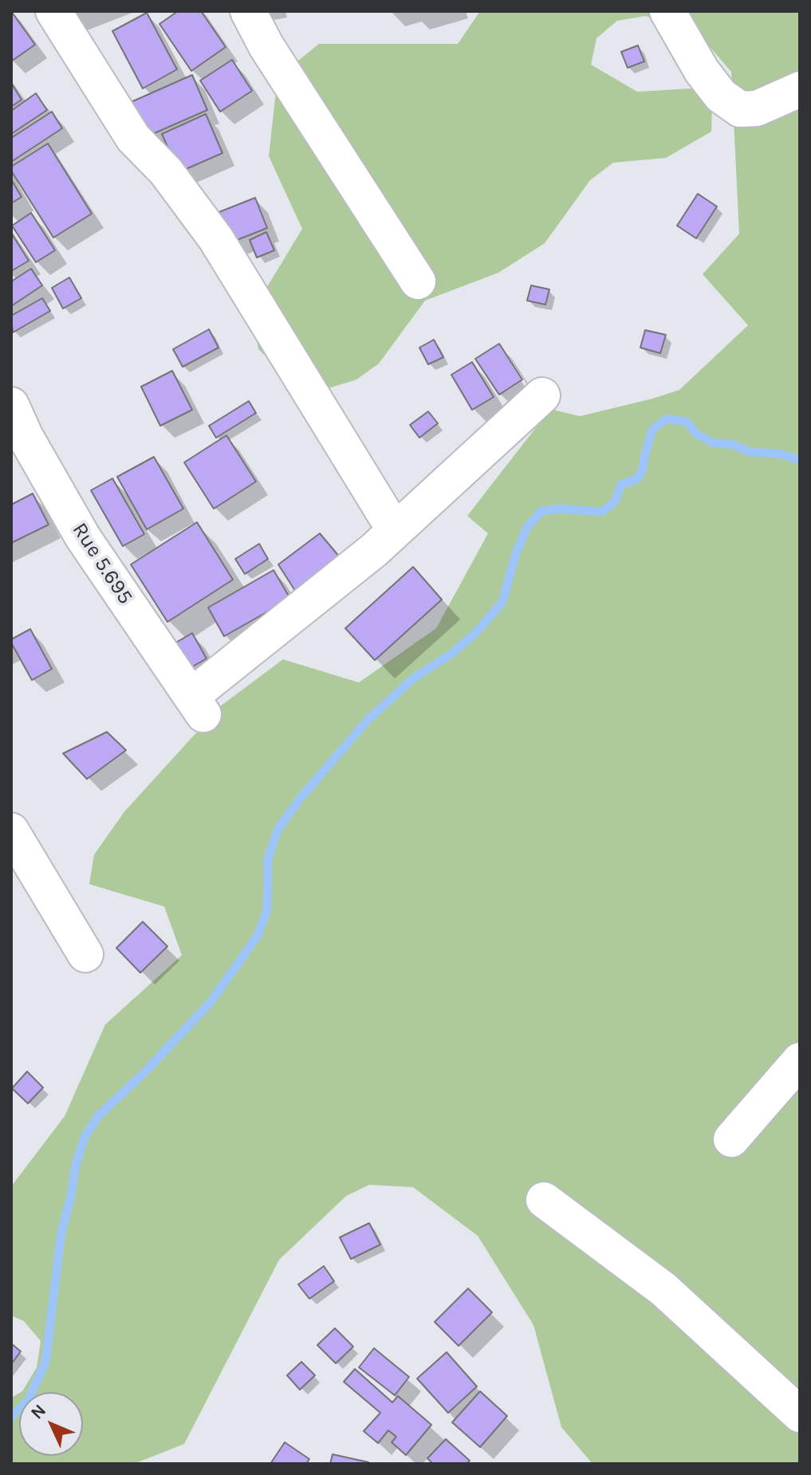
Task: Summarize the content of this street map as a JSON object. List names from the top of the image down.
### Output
{
  "streets": {
    "street": ["Rue 5.695"]
  },
  "north": "top left"
}
